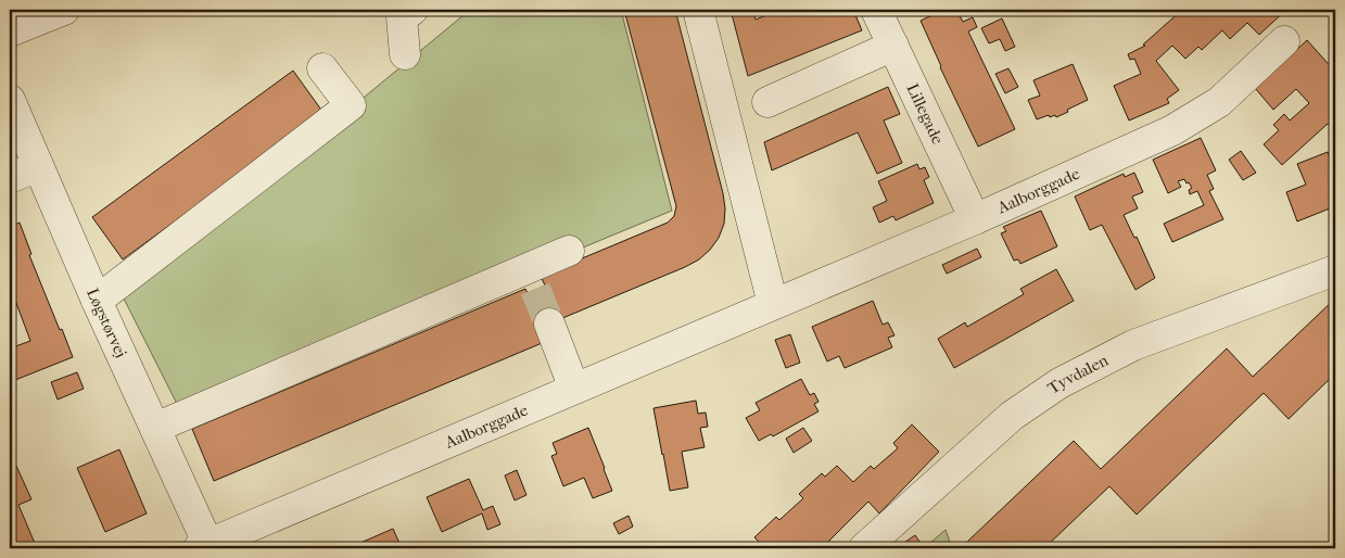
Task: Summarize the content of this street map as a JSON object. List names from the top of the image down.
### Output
{
  "streets": {
    "street": [
      "Lillegade",
      "Aalborggade",
      "Løgstørvej",
      "Tyvdalen"
    ]
  },
  "crossings": [
    ["Lillegade", "Aalborggade"],
    ["Aalborggade", "Løgstørvej"]
  ]
}
